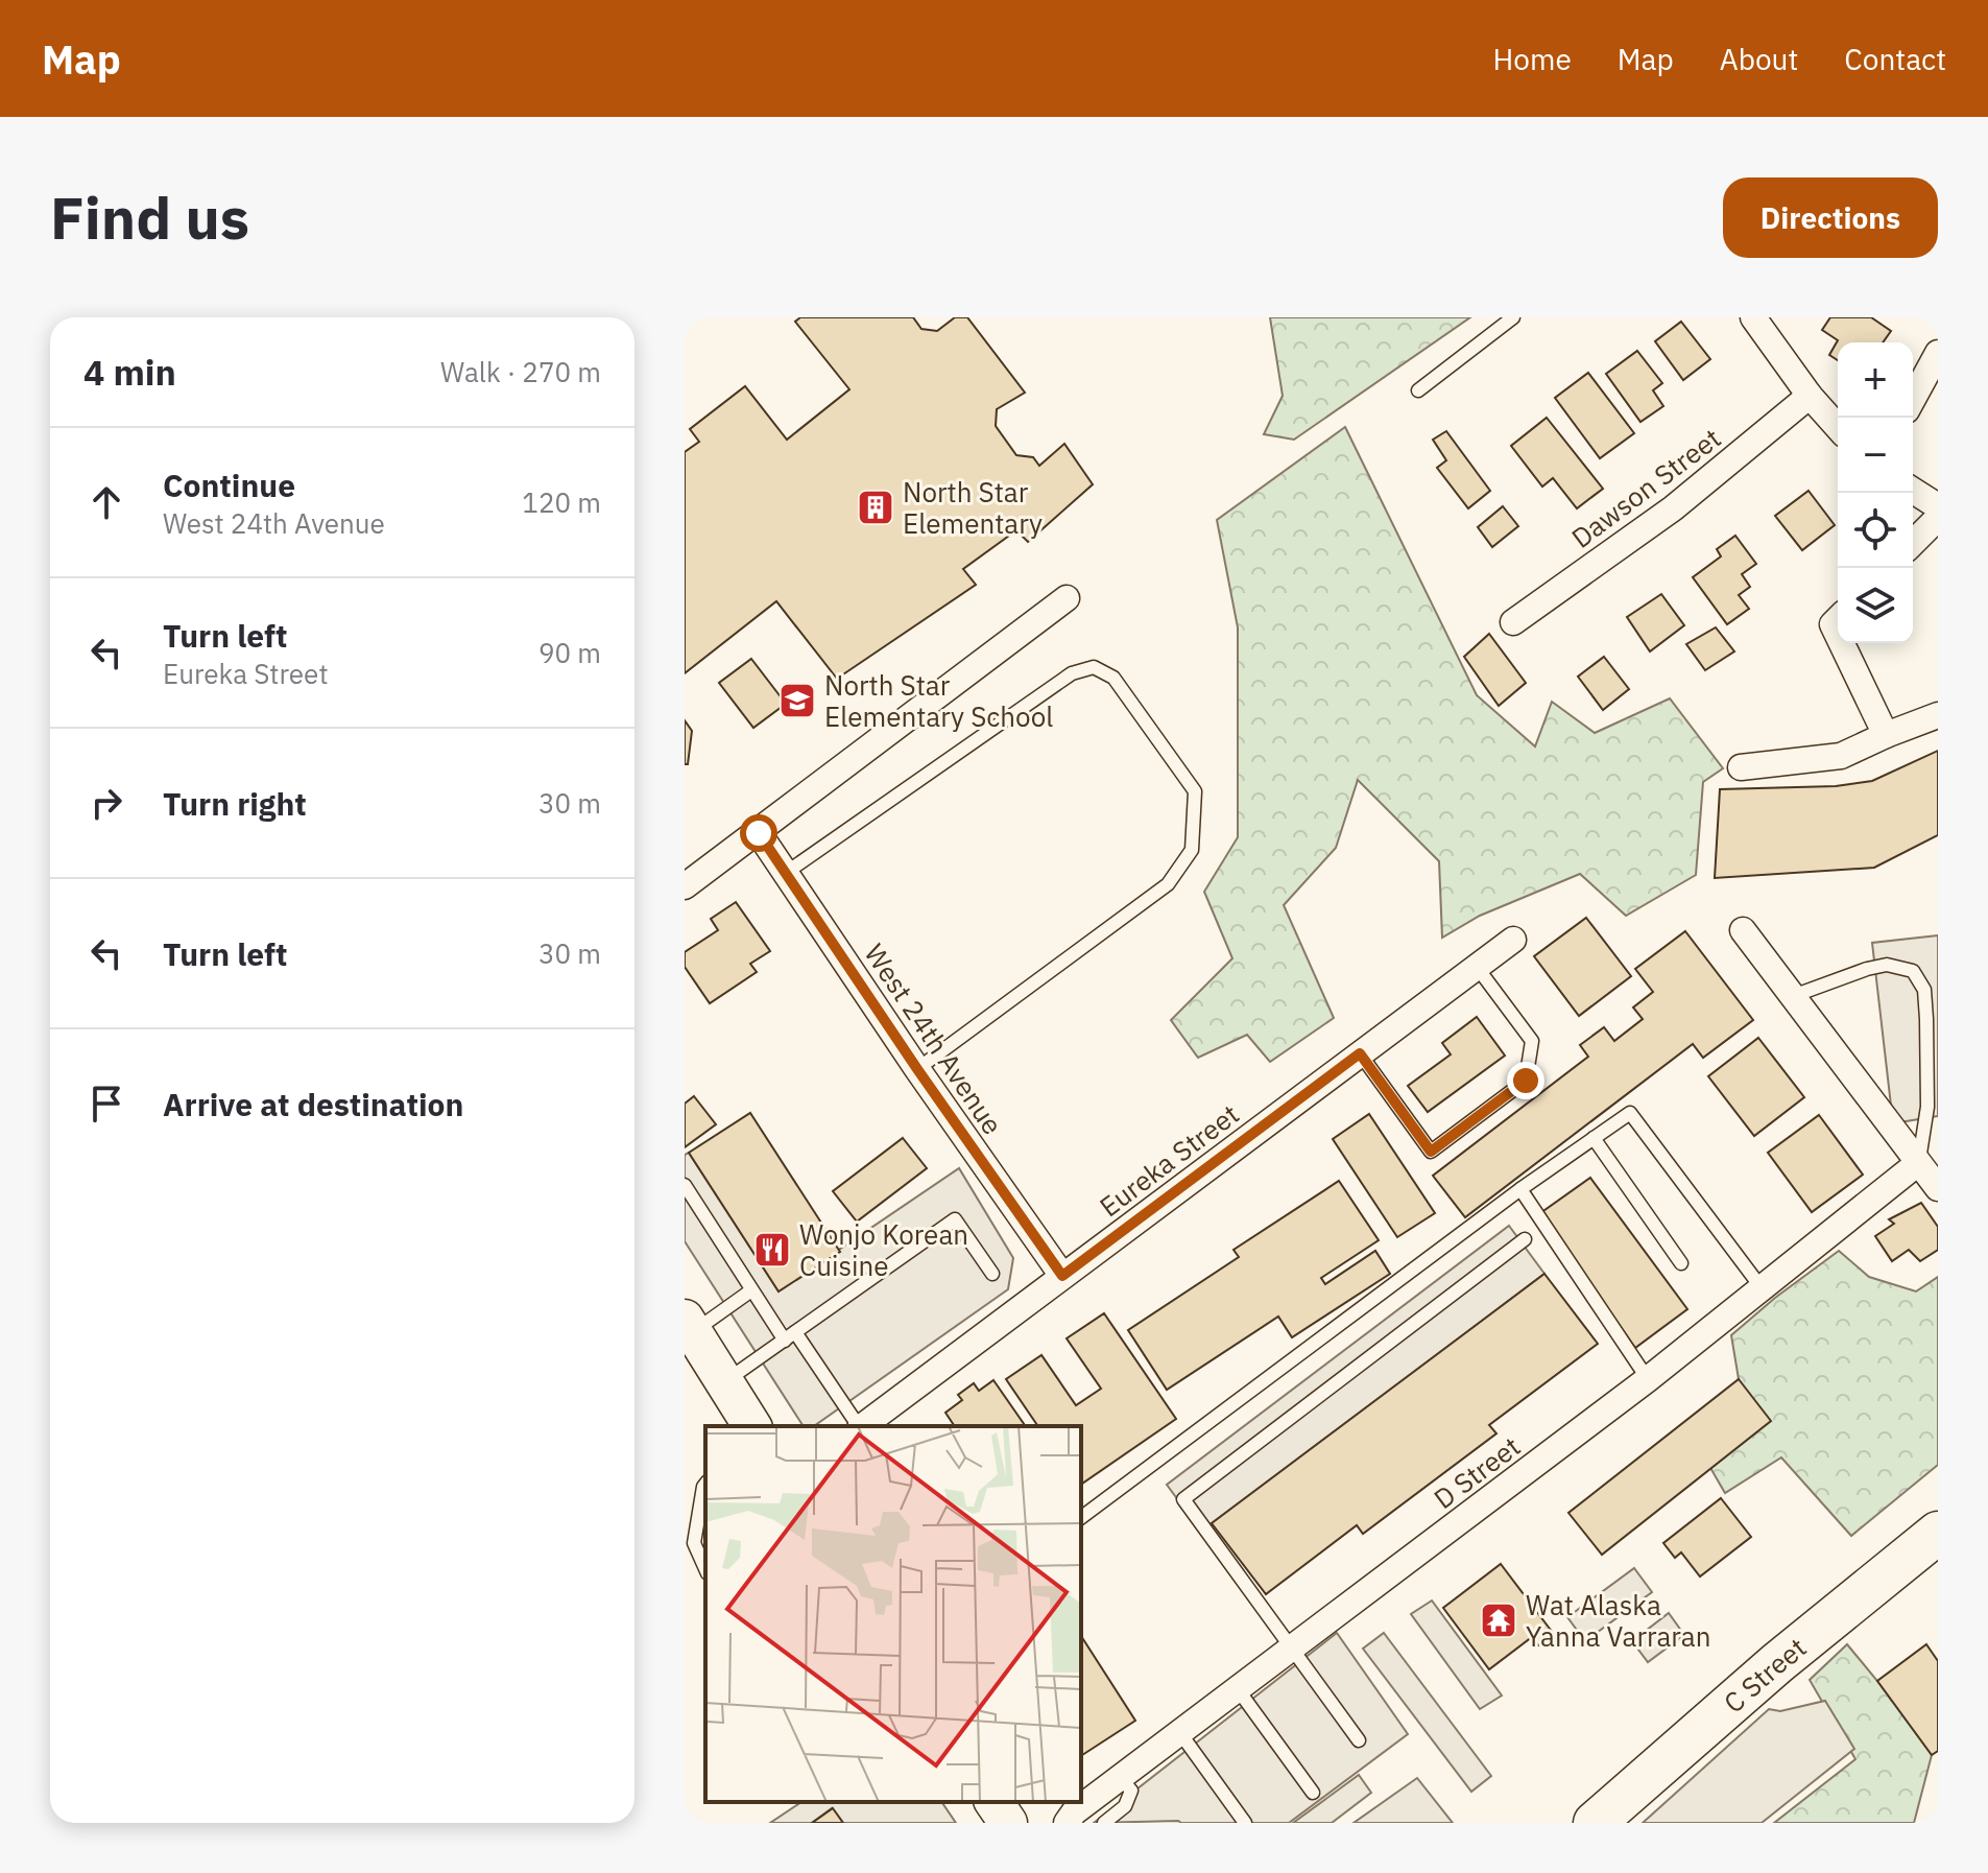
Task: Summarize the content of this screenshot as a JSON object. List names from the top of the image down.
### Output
{
  "streets": {
    "main road": ["C Street"],
    "street": [
      "Dawson Street",
      "West 24th Avenue",
      "Eureka Street",
      "D Street"
    ]
  },
  "crossings": [
    ["West 24th Avenue", "Eureka Street"]
  ],
  "places": {
    "building": ["North Star Elementary"],
    "school or university": ["North Star Elementary School"],
    "restaurant": ["Wonjo Korean Cuisine"],
    "temple": ["Wat Alaska Yanna Varraran"]
  },
  "page": {
    "header": "Map",
    "nav": [
      "Home",
      "Map",
      "About",
      "Contact"
    ],
    "buttons": "Directions",
    "title": "Find us",
    "heading": ["4 min", "Walk · 270 m"],
    "map_buttons": ["+", "−"],
    "list": [
      ["Continue", "West 24th Avenue", "120 m"],
      ["Turn left", "Eureka Street", "90 m"],
      ["Turn right", "30 m"],
      ["Turn left", "30 m"],
      "Arrive at destination"
    ]
  }
}
